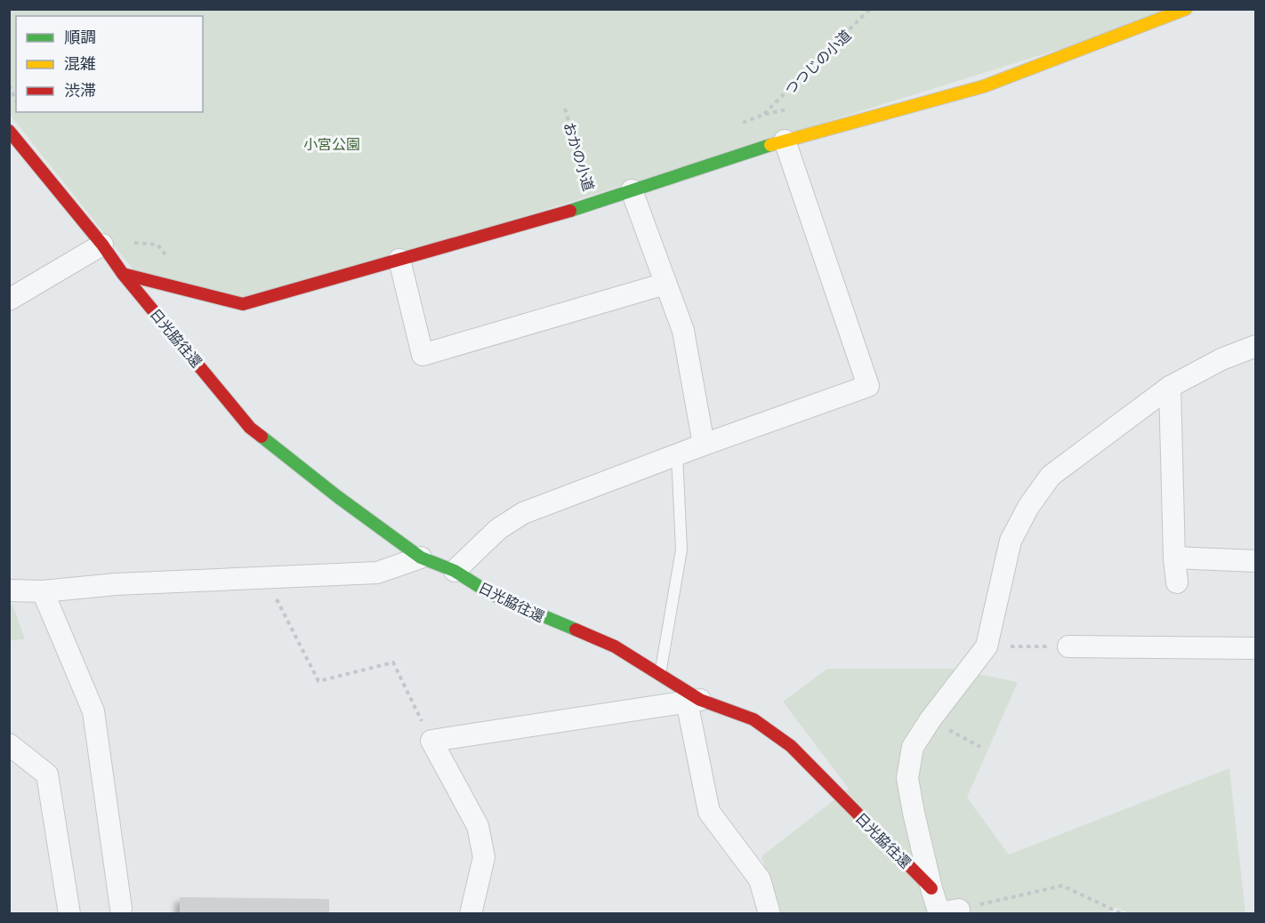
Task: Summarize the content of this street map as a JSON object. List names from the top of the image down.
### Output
{
  "streets": {
    "street": ["日光脇往還"],
    "path": ["つつじの小道", "おかの小道"]
  },
  "parks": ["小宮公園"],
  "legend": ["順調", "混雑", "渋滞"]
}
